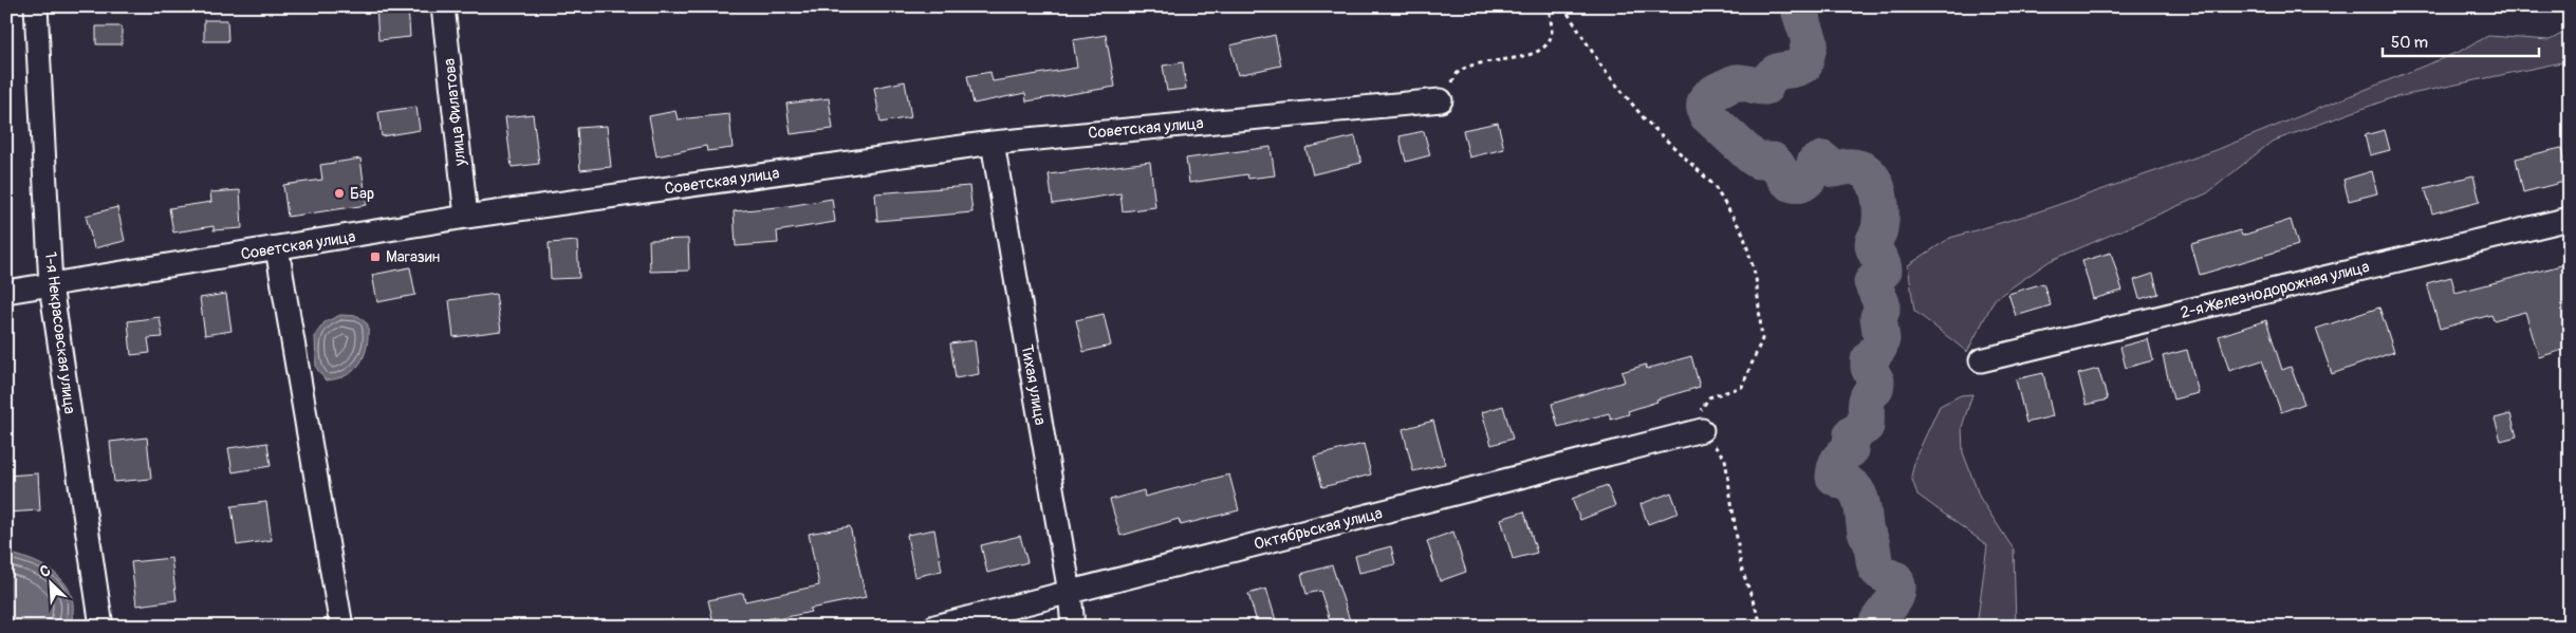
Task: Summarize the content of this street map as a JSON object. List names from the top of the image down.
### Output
{
  "streets": {
    "street": [
      "улица Филатова",
      "Советская улица",
      "2-я Железнодорожная улица",
      "1-я Некрасовская улица",
      "Тихая улица",
      "Октябрьская улица"
    ]
  },
  "crossings": [
    ["улица Филатова", "Советская улица"],
    ["Советская улица", "1-я Некрасовская улица"],
    ["Советская улица", "Тихая улица"],
    ["Тихая улица", "Октябрьская улица"]
  ],
  "places": {
    "other": ["Бар"],
    "transit": ["Магазин"]
  },
  "scale_bar": "50 m",
  "north": "top left"
}
